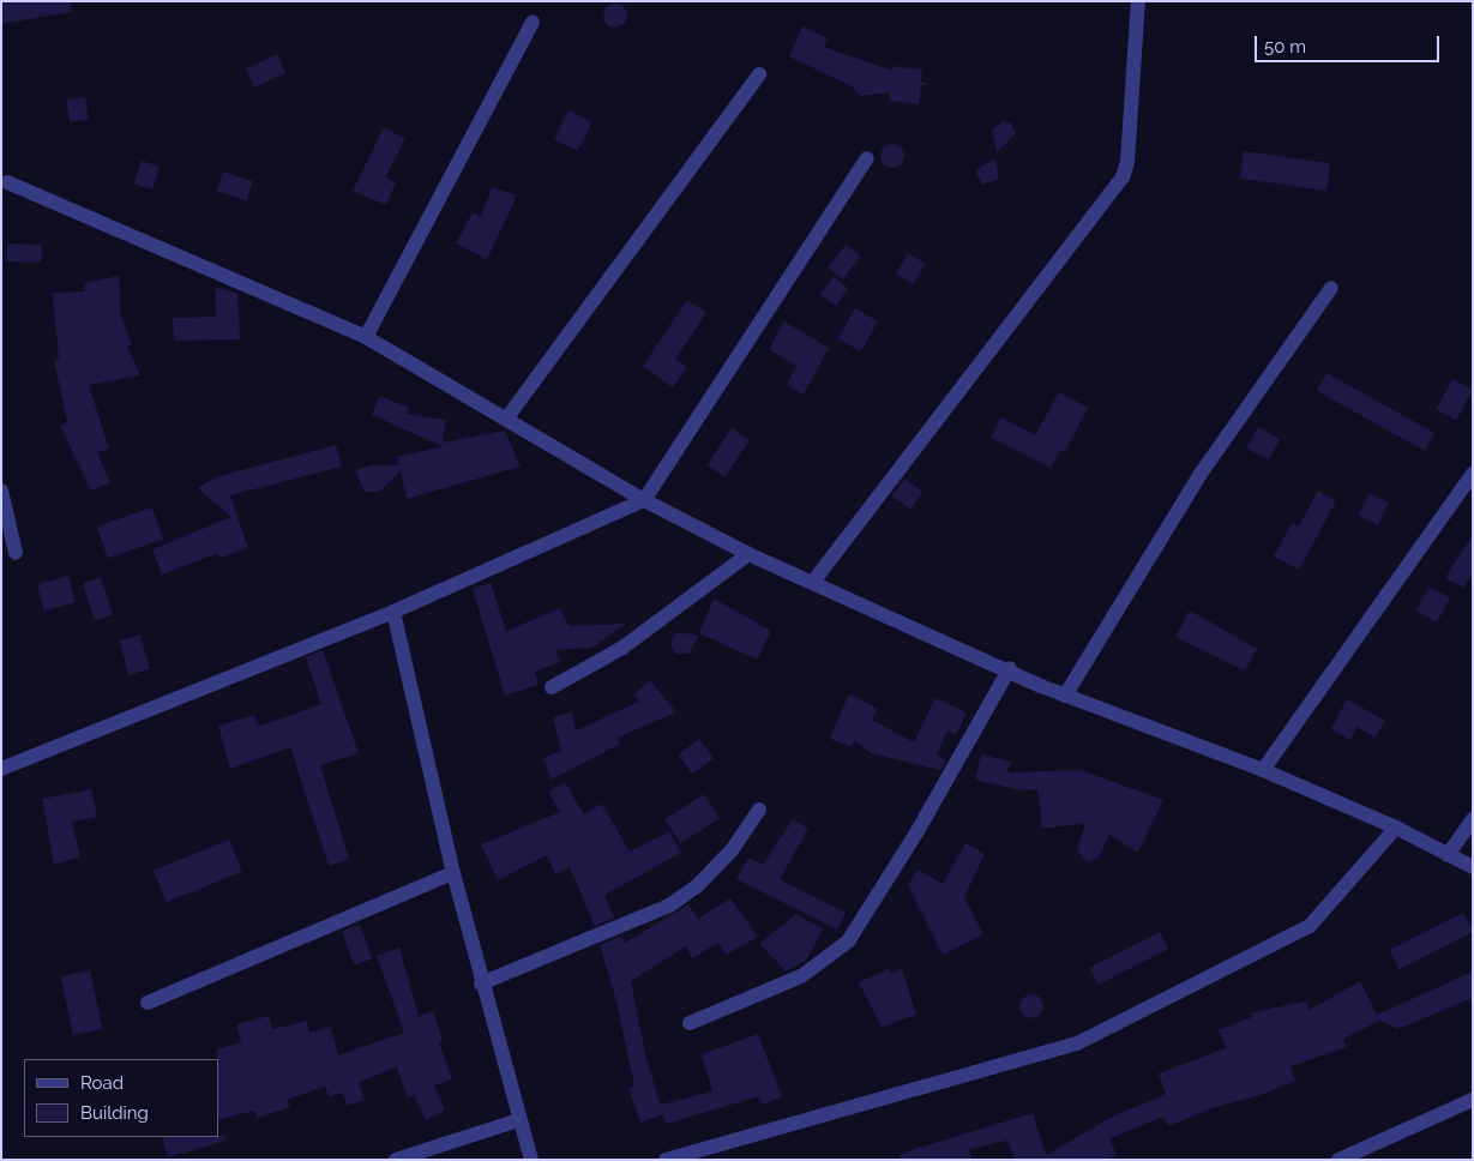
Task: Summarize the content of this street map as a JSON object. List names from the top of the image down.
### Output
{
  "legend": ["Road", "Building"],
  "scale_bar": "50 m"
}
